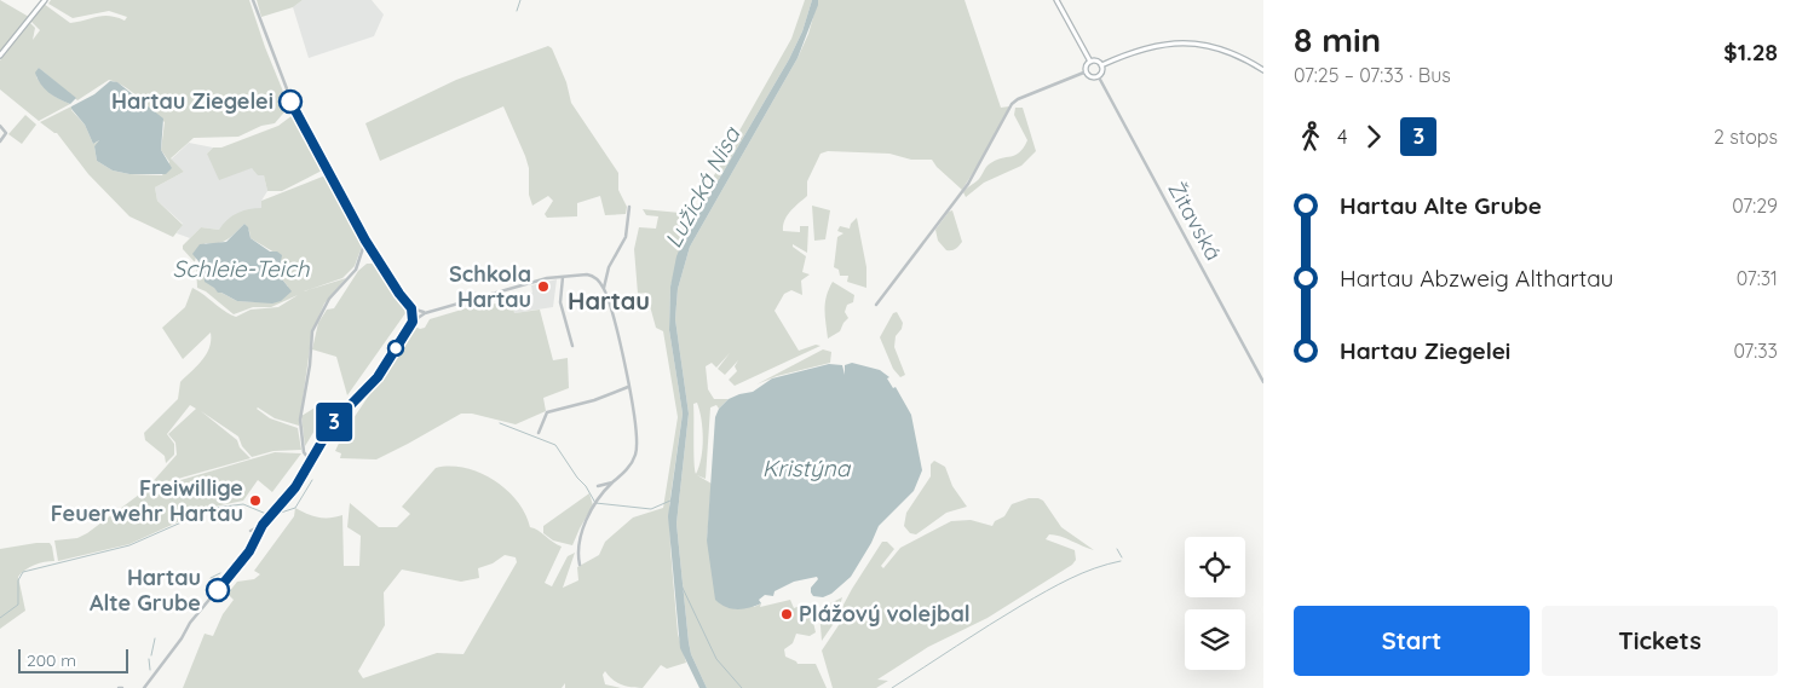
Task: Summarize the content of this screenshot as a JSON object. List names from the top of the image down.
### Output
{
  "streets": {
    "street": ["Žitavská"]
  },
  "districts": ["Hartau"],
  "water": ["Lužická Nisa", "Schleie-Teich", "Kristýna"],
  "places": [
    "Hartau Ziegelei",
    "Schkola Hartau",
    "Freiwillige Feuerwehr Hartau",
    "Hartau Alte Grube",
    "Plážový volejbal"
  ],
  "lines": ["bus line 3"],
  "scale_bar": "200 m",
  "page": {
    "on_map": "3",
    "heading": ["8 min", "07:25 – 07:33 · Bus", "$1.28"],
    "legs": ["4", "3", "2 stops"],
    "list": [
      {
        "name": "Hartau Alte Grube",
        "value": "07:29"
      },
      {
        "name": "Hartau Abzweig Althartau",
        "value": "07:31"
      },
      {
        "name": "Hartau Ziegelei",
        "value": "07:33"
      }
    ],
    "buttons": ["Start", "Tickets"],
    "scale": "200 m"
  }
}
